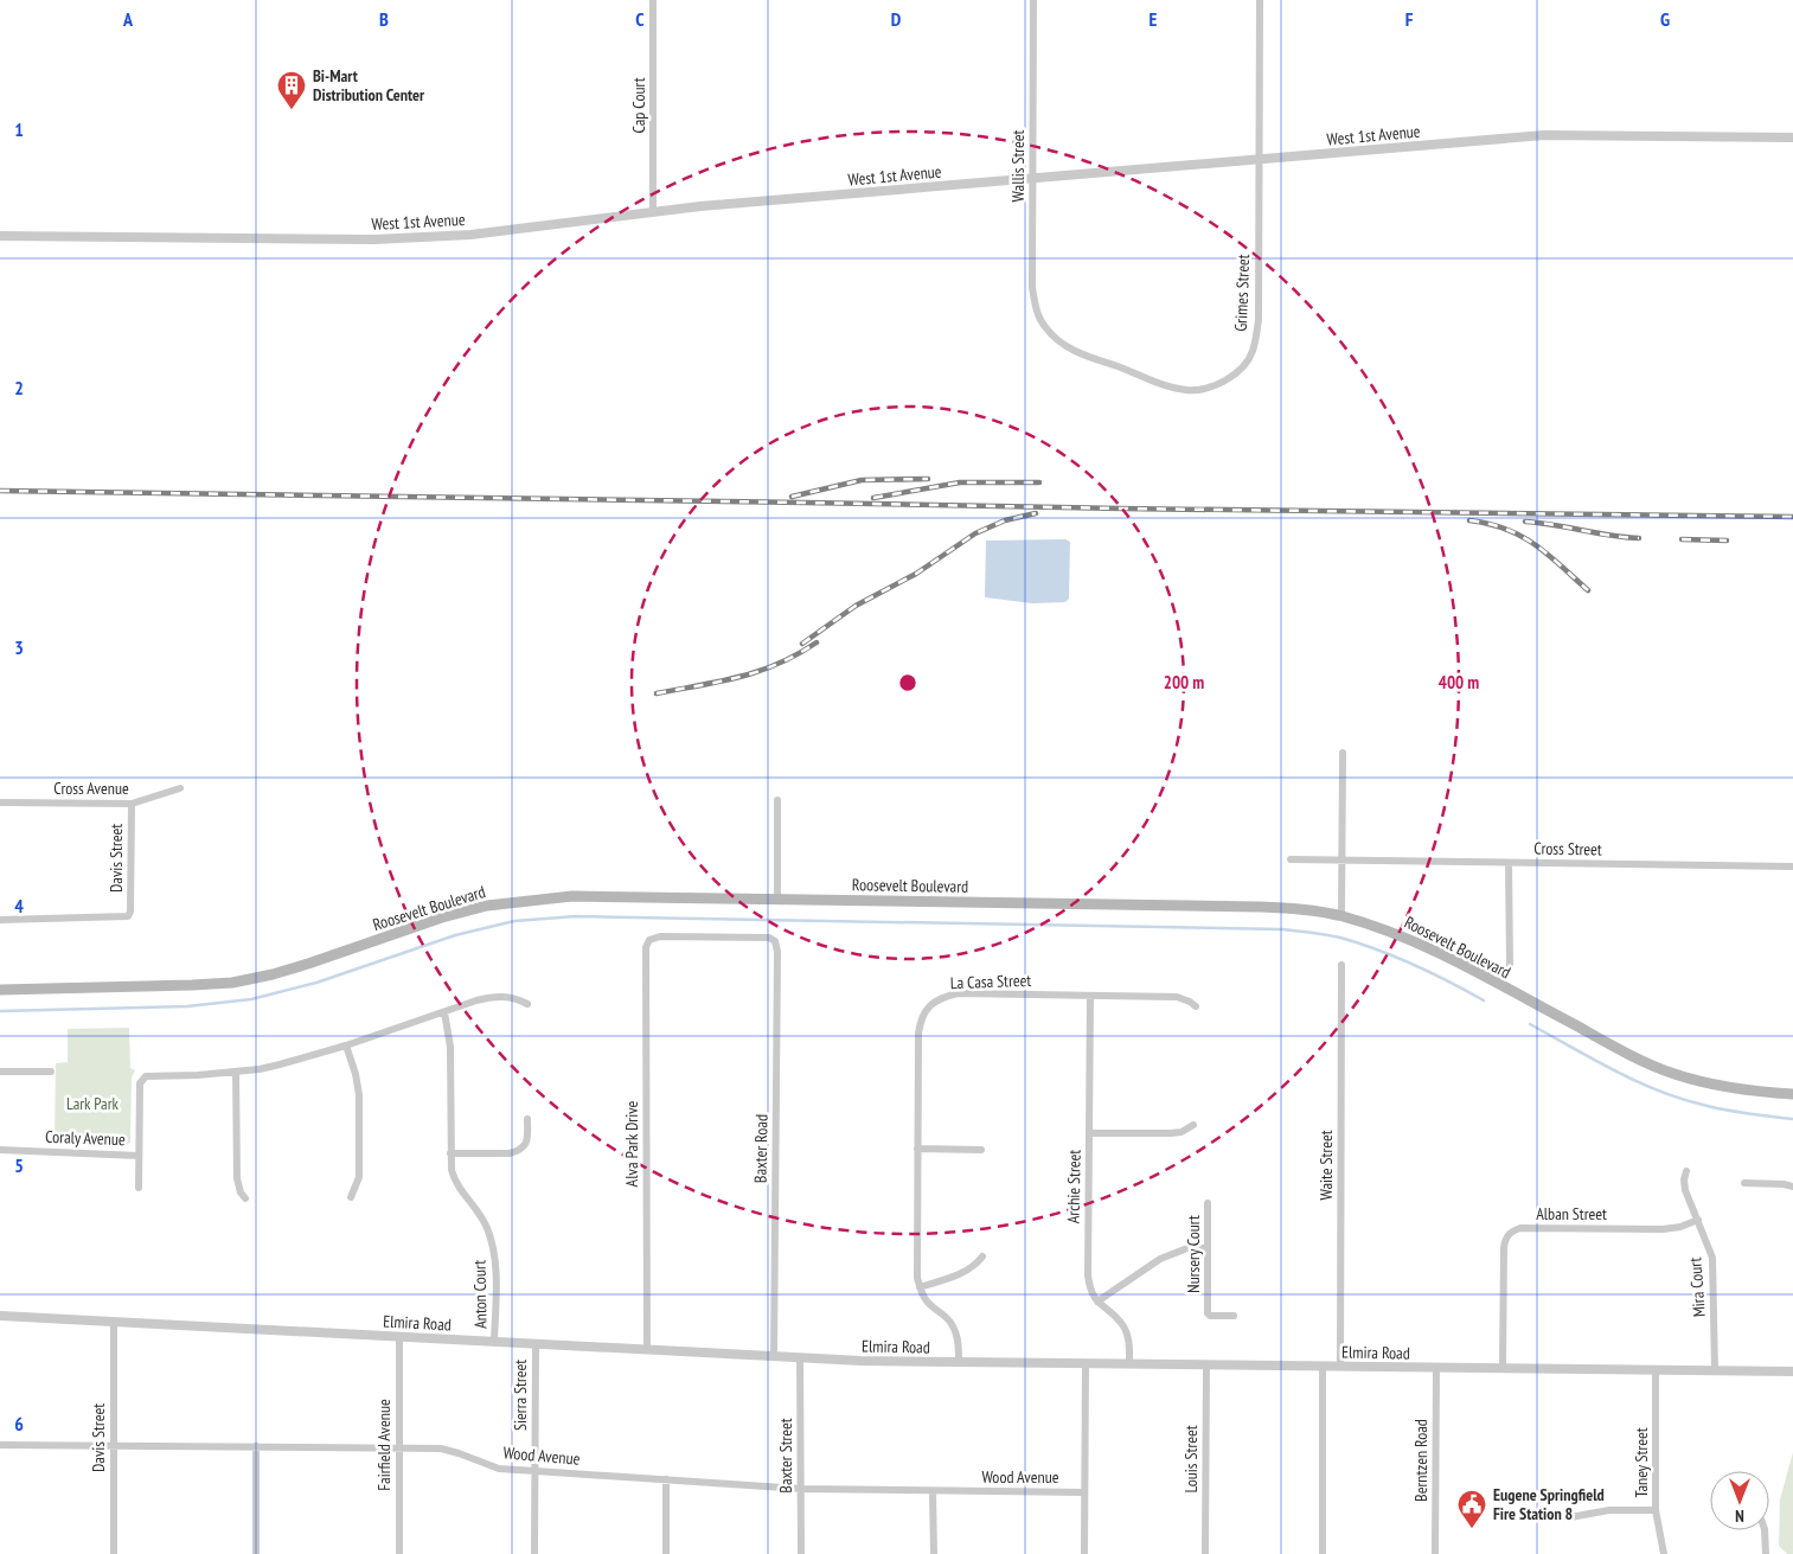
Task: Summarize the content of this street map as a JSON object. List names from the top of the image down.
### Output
{
  "streets": {
    "main road": ["Roosevelt Boulevard"],
    "street": [
      "Cap Court",
      "West 1st Avenue",
      "Wallis Street",
      "Grimes Street",
      "Cross Avenue",
      "Cross Street",
      "Davis Street",
      "La Casa Street",
      "Coraly Avenue",
      "Alva Park Drive",
      "Baxter Road",
      "Waite Street",
      "Archie Street",
      "Alban Street",
      "Nursery Court",
      "Mira Court",
      "Anton Court",
      "Elmira Road",
      "Sierra Street",
      "Fairfield Avenue",
      "Wood Avenue",
      "Baxter Street",
      "Louis Street",
      "Berntzen Road",
      "Taney Street"
    ]
  },
  "crossings": [
    ["Cap Court", "West 1st Avenue"],
    ["West 1st Avenue", "Wallis Street"],
    ["West 1st Avenue", "Grimes Street"],
    ["Wallis Street", "Grimes Street"],
    ["Cross Avenue", "Davis Street"],
    ["Davis Street", "Elmira Road"],
    ["Davis Street", "Wood Avenue"],
    ["La Casa Street", "Archie Street"],
    ["La Casa Street", "Elmira Road"],
    ["Coraly Avenue", "Anton Court"],
    ["Alva Park Drive", "Baxter Road"],
    ["Alva Park Drive", "Elmira Road"],
    ["Baxter Road", "Elmira Road"],
    ["Waite Street", "Elmira Road"],
    ["Archie Street", "Nursery Court"],
    ["Archie Street", "Elmira Road"],
    ["Alban Street", "Mira Court"],
    ["Alban Street", "Elmira Road"],
    ["Mira Court", "Elmira Road"],
    ["Anton Court", "Elmira Road"],
    ["Elmira Road", "Sierra Street"],
    ["Elmira Road", "Fairfield Avenue"],
    ["Elmira Road", "Baxter Street"],
    ["Elmira Road", "Louis Street"],
    ["Elmira Road", "Berntzen Road"],
    ["Elmira Road", "Taney Street"],
    ["Sierra Street", "Wood Avenue"],
    ["Fairfield Avenue", "Wood Avenue"],
    ["Wood Avenue", "Baxter Street"]
  ],
  "parks": ["Lark Park"],
  "places": {
    "building": ["Bi-Mart Distribution Center"],
    "public building": ["Eugene Springfield Fire Station 8"]
  },
  "north": "bottom",
  "grid": {
    "columns": [
      "A",
      "B",
      "C",
      "D",
      "E",
      "F",
      "G"
    ],
    "rows": [
      "1",
      "2",
      "3",
      "4",
      "5",
      "6"
    ]
  },
  "rings": ["200 m", "400 m"]
}
